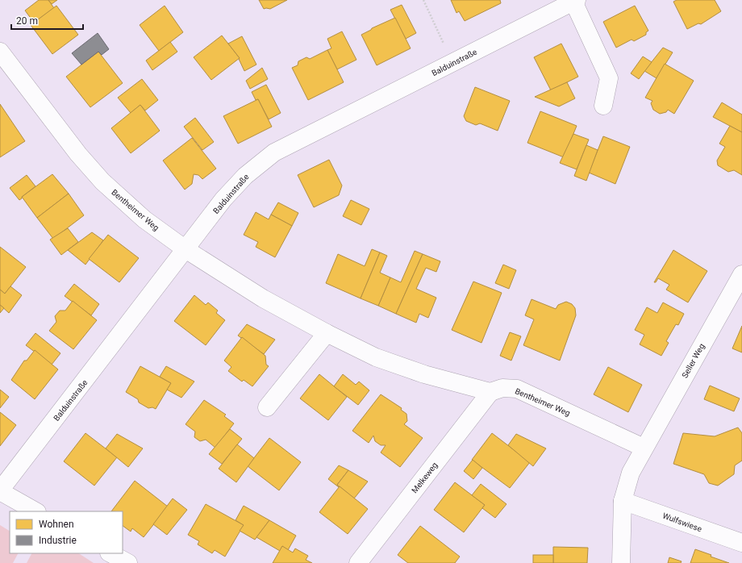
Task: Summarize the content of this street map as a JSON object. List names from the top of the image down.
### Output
{
  "streets": {
    "street": [
      "Balduinstraße",
      "Bentheimer Weg",
      "Seller Weg",
      "Melkeweg",
      "Wulfswiese"
    ]
  },
  "crossings": [
    ["Balduinstraße", "Bentheimer Weg"],
    ["Bentheimer Weg", "Seller Weg"],
    ["Bentheimer Weg", "Melkeweg"]
  ],
  "legend": ["Wohnen", "Industrie"],
  "scale_bar": "20 m"
}
